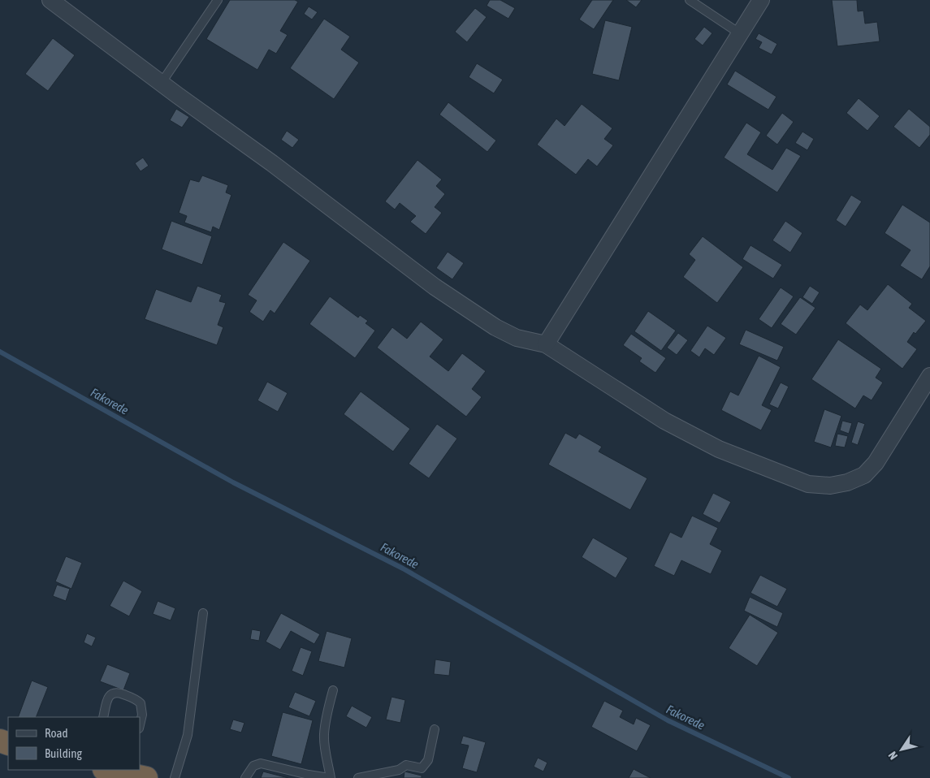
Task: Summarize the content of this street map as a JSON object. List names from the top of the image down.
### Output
{
  "water": ["Fakorede"],
  "legend": ["Road", "Building"],
  "north": "bottom left"
}
